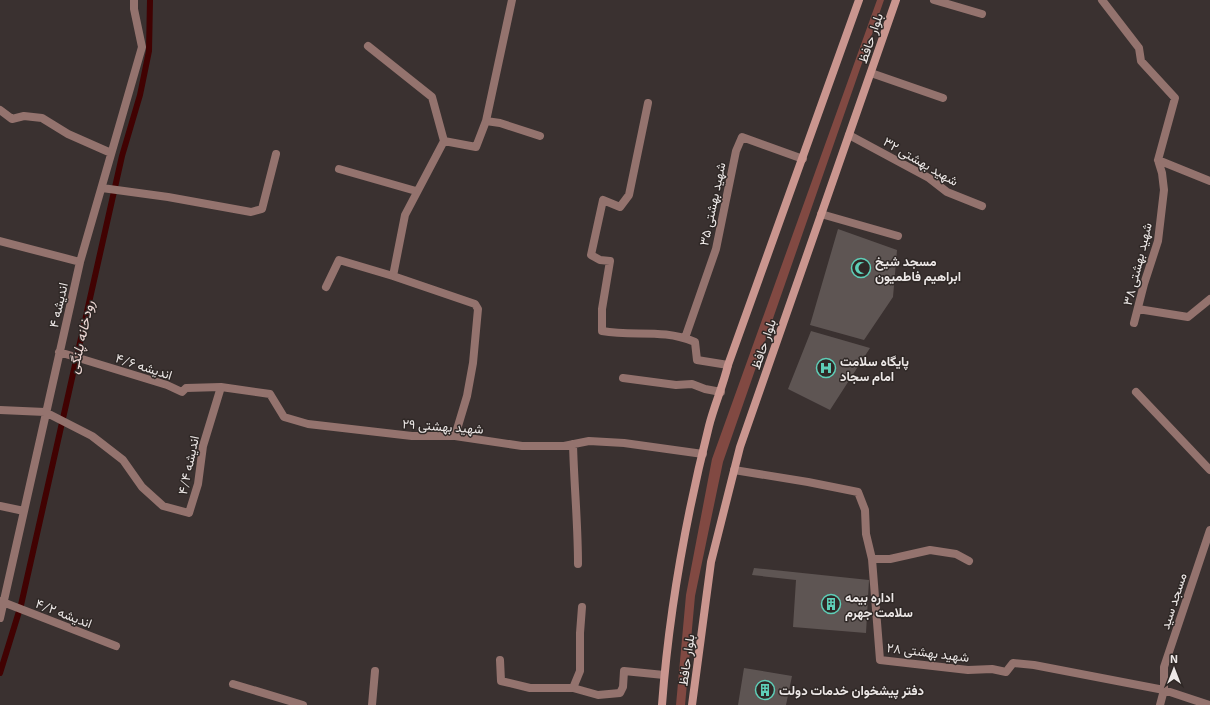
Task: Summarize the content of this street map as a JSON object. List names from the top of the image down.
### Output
{
  "streets": {
    "main road": ["بلوار حافظ"],
    "street": [
      "شهید بهشتی ۳۲",
      "شهید بهشتی ۳۵",
      "شهید بهشتی ۳۸",
      "اندیشه ۴",
      "اندیشه ۴/۶",
      "شهید بهشتی ۲۹",
      "اندیشه ۴/۴",
      "مسجد سید",
      "اندیشه ۴/۲",
      "شهید بهشتی ۲۸"
    ]
  },
  "crossings": [
    ["بلوار حافظ", "شهید بهشتی ۳۲"],
    ["بلوار حافظ", "شهید بهشتی ۳۵"],
    ["بلوار حافظ", "شهید بهشتی ۲۹"],
    ["بلوار حافظ", "شهید بهشتی ۲۸"],
    ["اندیشه ۴", "اندیشه ۴/۶"],
    ["اندیشه ۴", "اندیشه ۴/۴"],
    ["اندیشه ۴", "اندیشه ۴/۲"],
    ["اندیشه ۴/۶", "شهید بهشتی ۲۹"],
    ["اندیشه ۴/۶", "اندیشه ۴/۴"],
    ["شهید بهشتی ۲۹", "اندیشه ۴/۴"],
    ["مسجد سید", "شهید بهشتی ۲۸"]
  ],
  "water": ["رودخانه پلنگی"],
  "places": {
    "mosque": ["مسجد شیخ ابراهیم فاطمیون"],
    "hospital": ["پایگاه سلامت امام سجاد"],
    "building": ["اداره بیمه سلامت جهرم", "دفتر پیشخوان خدمات دولت"]
  },
  "north": "top"
}
